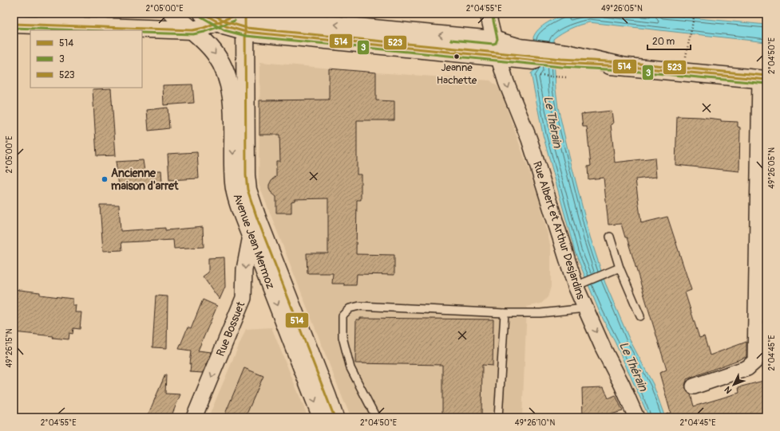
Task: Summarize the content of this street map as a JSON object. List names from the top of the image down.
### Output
{
  "streets": {
    "main road": ["Avenue Jean Mermoz"],
    "street": ["Rue Albert et Arthur Desjardins", "Rue Bossuet"]
  },
  "crossings": [
    ["Avenue Jean Mermoz", "Rue Bossuet"]
  ],
  "one_way": ["Rue Albert et Arthur Desjardins", "Rue Bossuet"],
  "water": ["Le Thérain"],
  "places": ["Jeanne Hachette", "Ancienne maison d'arret"],
  "lines": ["transit line 514", "transit line 3", "transit line 523"],
  "legend": ["514", "3", "523"],
  "scale_bar": "20 m",
  "north": "bottom left",
  "coordinates": [
    "2°05'00\"E",
    "2°04'55\"E",
    "49°26'05\"N",
    "2°04'50\"E",
    "49°26'15\"N",
    "2°04'45\"E",
    "49°26'10\"N"
  ]
}
